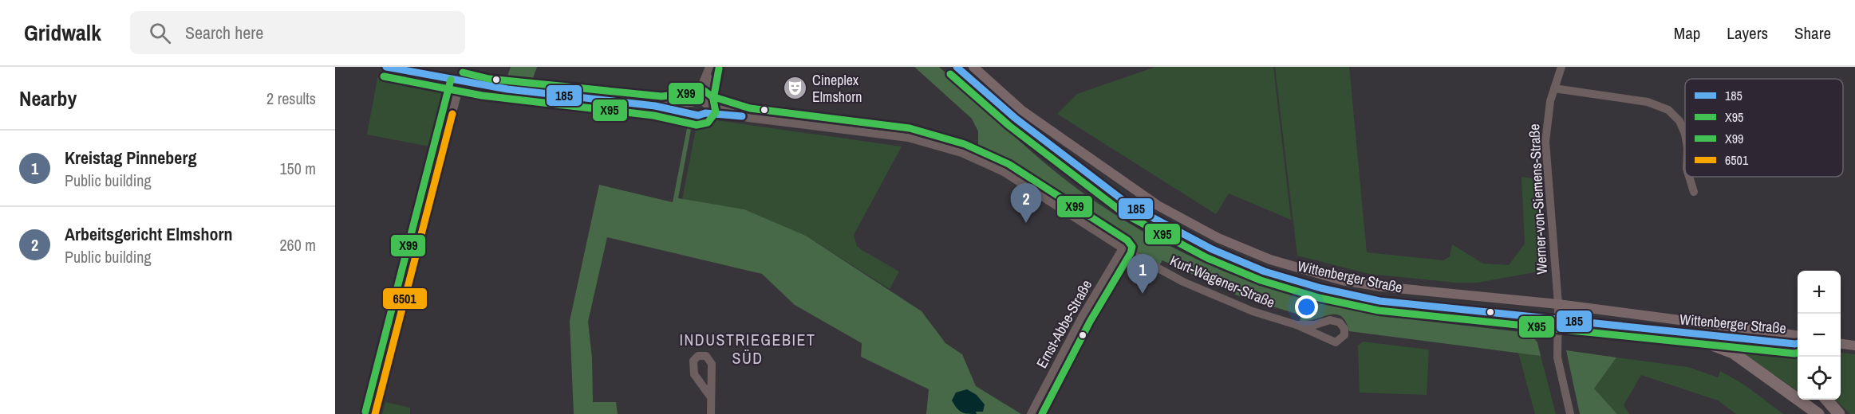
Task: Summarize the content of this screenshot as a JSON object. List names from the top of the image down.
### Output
{
  "streets": {
    "main road": ["Wittenberger Straße"],
    "street": ["Werner-von-Siemens-Straße", "Kurt-Wagener-Straße", "Ernst-Abbe-Straße"]
  },
  "crossings": [
    ["Werner-von-Siemens-Straße", "Wittenberger Straße"],
    ["Kurt-Wagener-Straße", "Ernst-Abbe-Straße"]
  ],
  "districts": ["INDUSTRIEGEBIET SÜD"],
  "places": {
    "theatre": ["Cineplex Elmshorn"]
  },
  "lines": [
    "transit line 185",
    "transit line X95",
    "transit line X99",
    "transit line 6501"
  ],
  "legend": [
    "185",
    "X95",
    "X99",
    "6501"
  ],
  "page": {
    "header": "Gridwalk",
    "search": "Search here",
    "nav": ["Map", "Layers", "Share"],
    "heading": ["Nearby", "2 results"],
    "list": [
      {
        "mark": "1",
        "name": "Kreistag Pinneberg",
        "note": "Public building",
        "value": "150 m"
      },
      {
        "mark": "2",
        "name": "Arbeitsgericht Elmshorn",
        "note": "Public building",
        "value": "260 m"
      }
    ],
    "pins": ["2", "1"],
    "map_buttons": ["+", "−"]
  }
}
